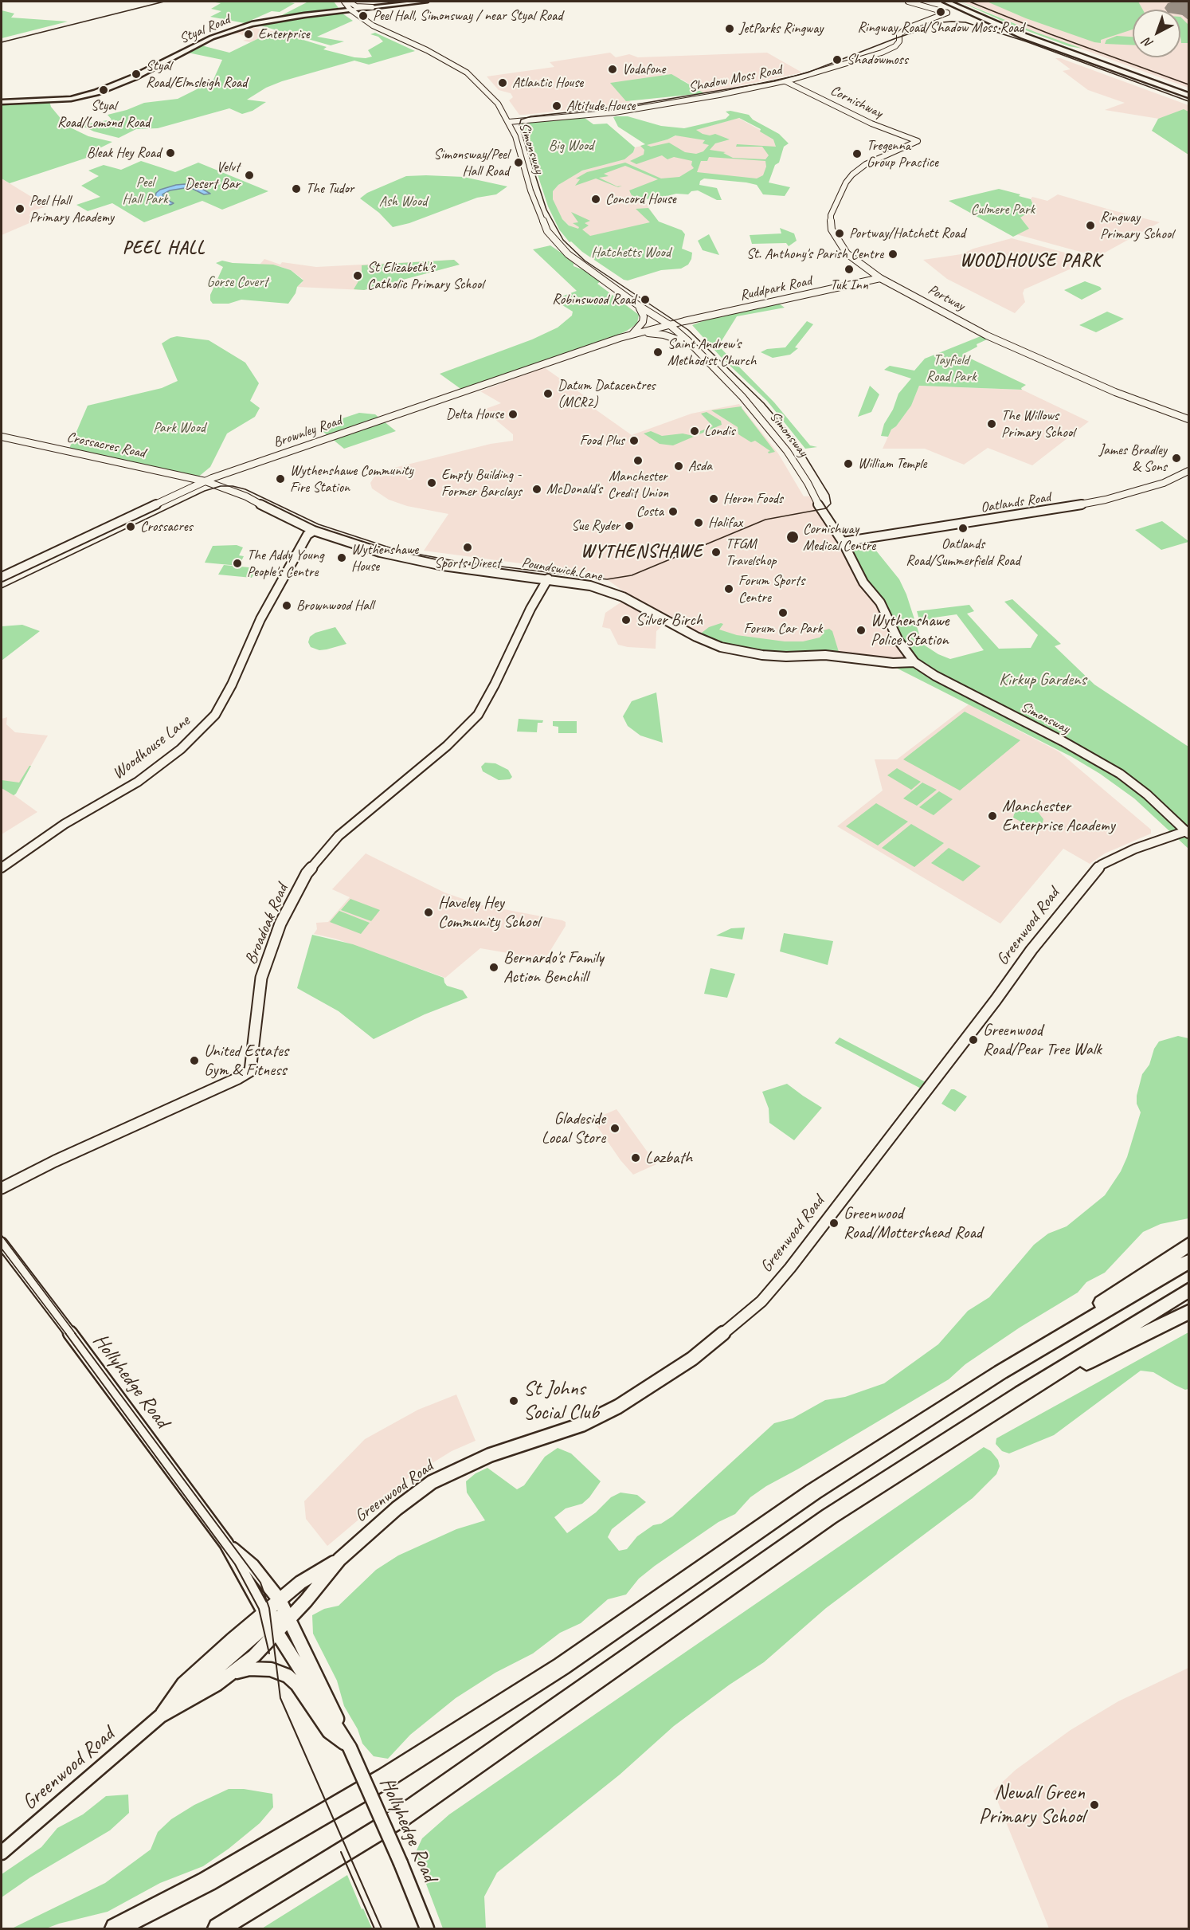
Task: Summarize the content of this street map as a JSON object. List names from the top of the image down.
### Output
{
  "streets": {
    "main road": ["Styal Road"],
    "street": [
      "Shadow Moss Road",
      "Cornishway",
      "Simonsway",
      "Ruddpark Road",
      "Portway",
      "Brownley Road",
      "Crossacres Road",
      "Oatlands Road",
      "Poundswick Lane",
      "Woodhouse Lane",
      "Broadoak Road",
      "Greenwood Road",
      "Hollyhedge Road"
    ]
  },
  "crossings": [
    ["Styal Road", "Simonsway"],
    ["Shadow Moss Road", "Cornishway"],
    ["Shadow Moss Road", "Simonsway"],
    ["Cornishway", "Portway"],
    ["Simonsway", "Ruddpark Road"],
    ["Simonsway", "Oatlands Road"],
    ["Simonsway", "Poundswick Lane"],
    ["Simonsway", "Greenwood Road"],
    ["Ruddpark Road", "Portway"],
    ["Ruddpark Road", "Brownley Road"],
    ["Brownley Road", "Crossacres Road"],
    ["Brownley Road", "Poundswick Lane"],
    ["Crossacres Road", "Poundswick Lane"],
    ["Poundswick Lane", "Woodhouse Lane"],
    ["Poundswick Lane", "Broadoak Road"],
    ["Greenwood Road", "Hollyhedge Road"]
  ],
  "districts": ["PEEL HALL", "WOODHOUSE PARK", "WYTHENSHAWE"],
  "parks": [
    "Big Wood",
    "Peel Hall Park",
    "Ash Wood",
    "Culmere Park",
    "Hatchetts Wood",
    "Gorse Covert",
    "Tayfield Road Park",
    "Park Wood",
    "Kirkup Gardens"
  ],
  "places": [
    "Ringway Road/Shadow Moss Road",
    "Peel Hall, Simonsway / near Styal Road",
    "JetParks Ringway",
    "Enterprise",
    "Shadowmoss",
    "Vodafone",
    "Styal Road/Elmsleigh Road",
    "Atlantic House",
    "Styal Road/Lomond Road",
    "Altitude House",
    "Bleak Hey Road",
    "Tregenna Group Practice",
    "Simonsway/Peel Hall Road",
    "Velvt Desert Bar",
    "The Tudor",
    "Concord House",
    "Peel Hall Primary Academy",
    "Ringway Primary School",
    "Portway/Hatchett Road",
    "St. Anthony's Parish Centre",
    "Tuk Inn",
    "St Elizabeth's Catholic Primary School",
    "Robinswood Road",
    "Saint Andrew's Methodist Church",
    "Datum Datacentres (MCR2)",
    "Delta House",
    "The Willows Primary School",
    "Londis",
    "Food Plus",
    "James Bradley & Sons",
    "Manchester Credit Union",
    "William Temple",
    "Asda",
    "Wythenshawe Community Fire Station",
    "Empty Building - Former Barclays",
    "McDonald's",
    "Heron Foods",
    "Costa",
    "Halifax",
    "Sue Ryder",
    "Crossacres",
    "Oatlands Road/Summerfield Road",
    "Cornishway Medical Centre",
    "Sports Direct",
    "TFGM Travelshop",
    "Wythenshawe House",
    "The Addy Young People's Centre",
    "Forum Sports Centre",
    "Brownwood Hall",
    "Forum Car Park",
    "Silver Birch",
    "Wythenshawe Police Station",
    "Manchester Enterprise Academy",
    "Haveley Hey Community School",
    "Bernardo's Family Action Benchill",
    "Greenwood Road/Pear Tree Walk",
    "United Estates Gym & Fitness",
    "Gladeside Local Store",
    "Lazbath",
    "Greenwood Road/Mottershead Road",
    "St Johns Social Club",
    "Newall Green Primary School"
  ],
  "north": "bottom left"
}
